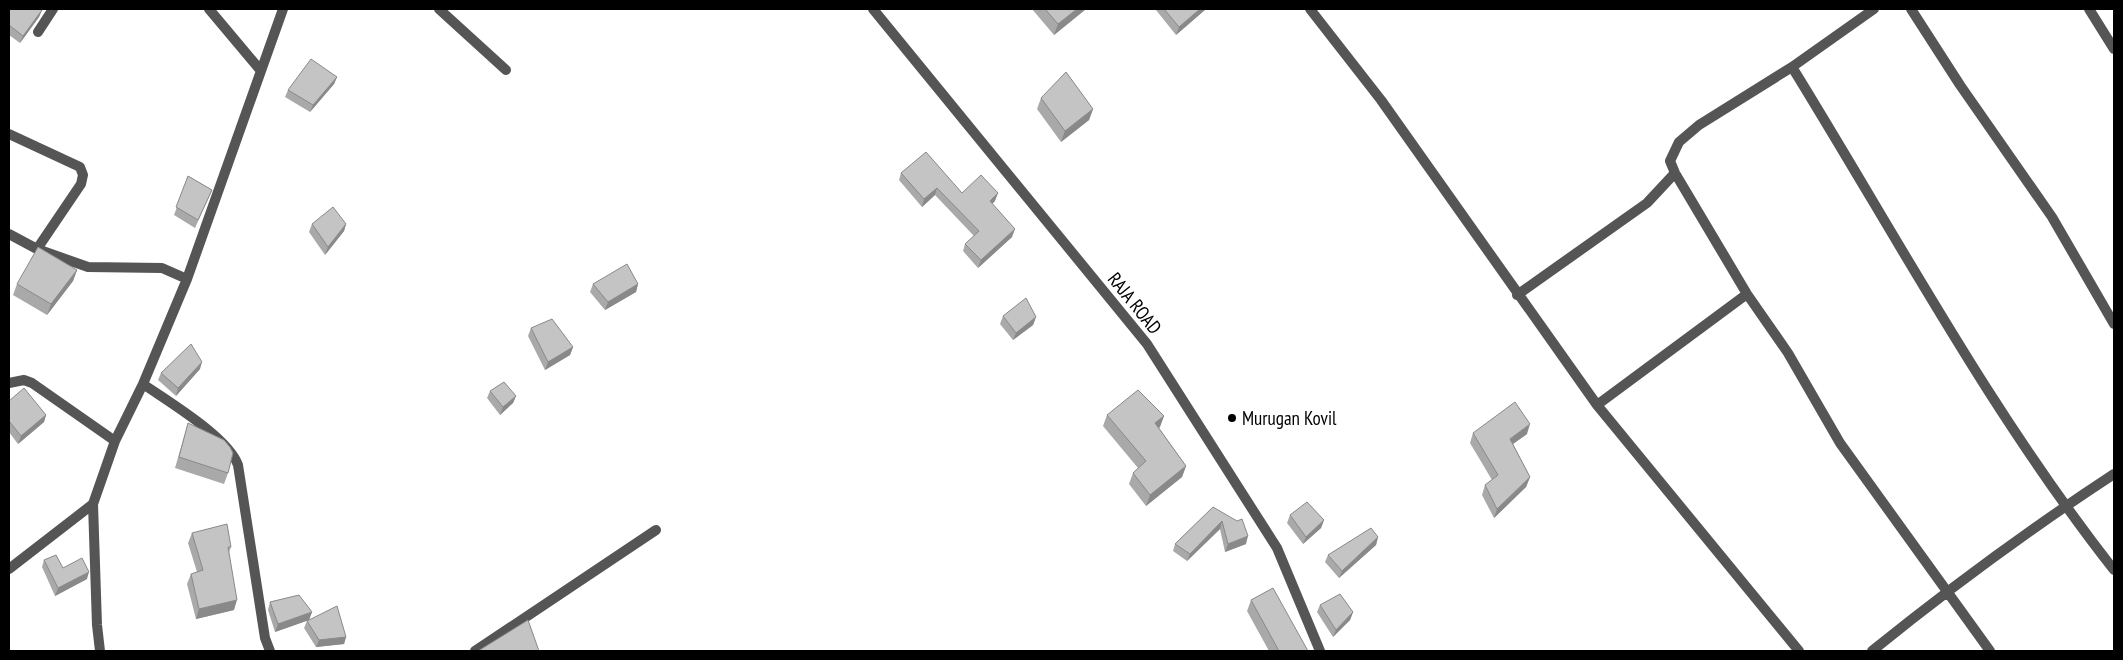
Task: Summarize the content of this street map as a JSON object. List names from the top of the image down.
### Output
{
  "streets": {
    "street": ["RAJA ROAD"]
  },
  "places": ["Murugan Kovil"]
}
